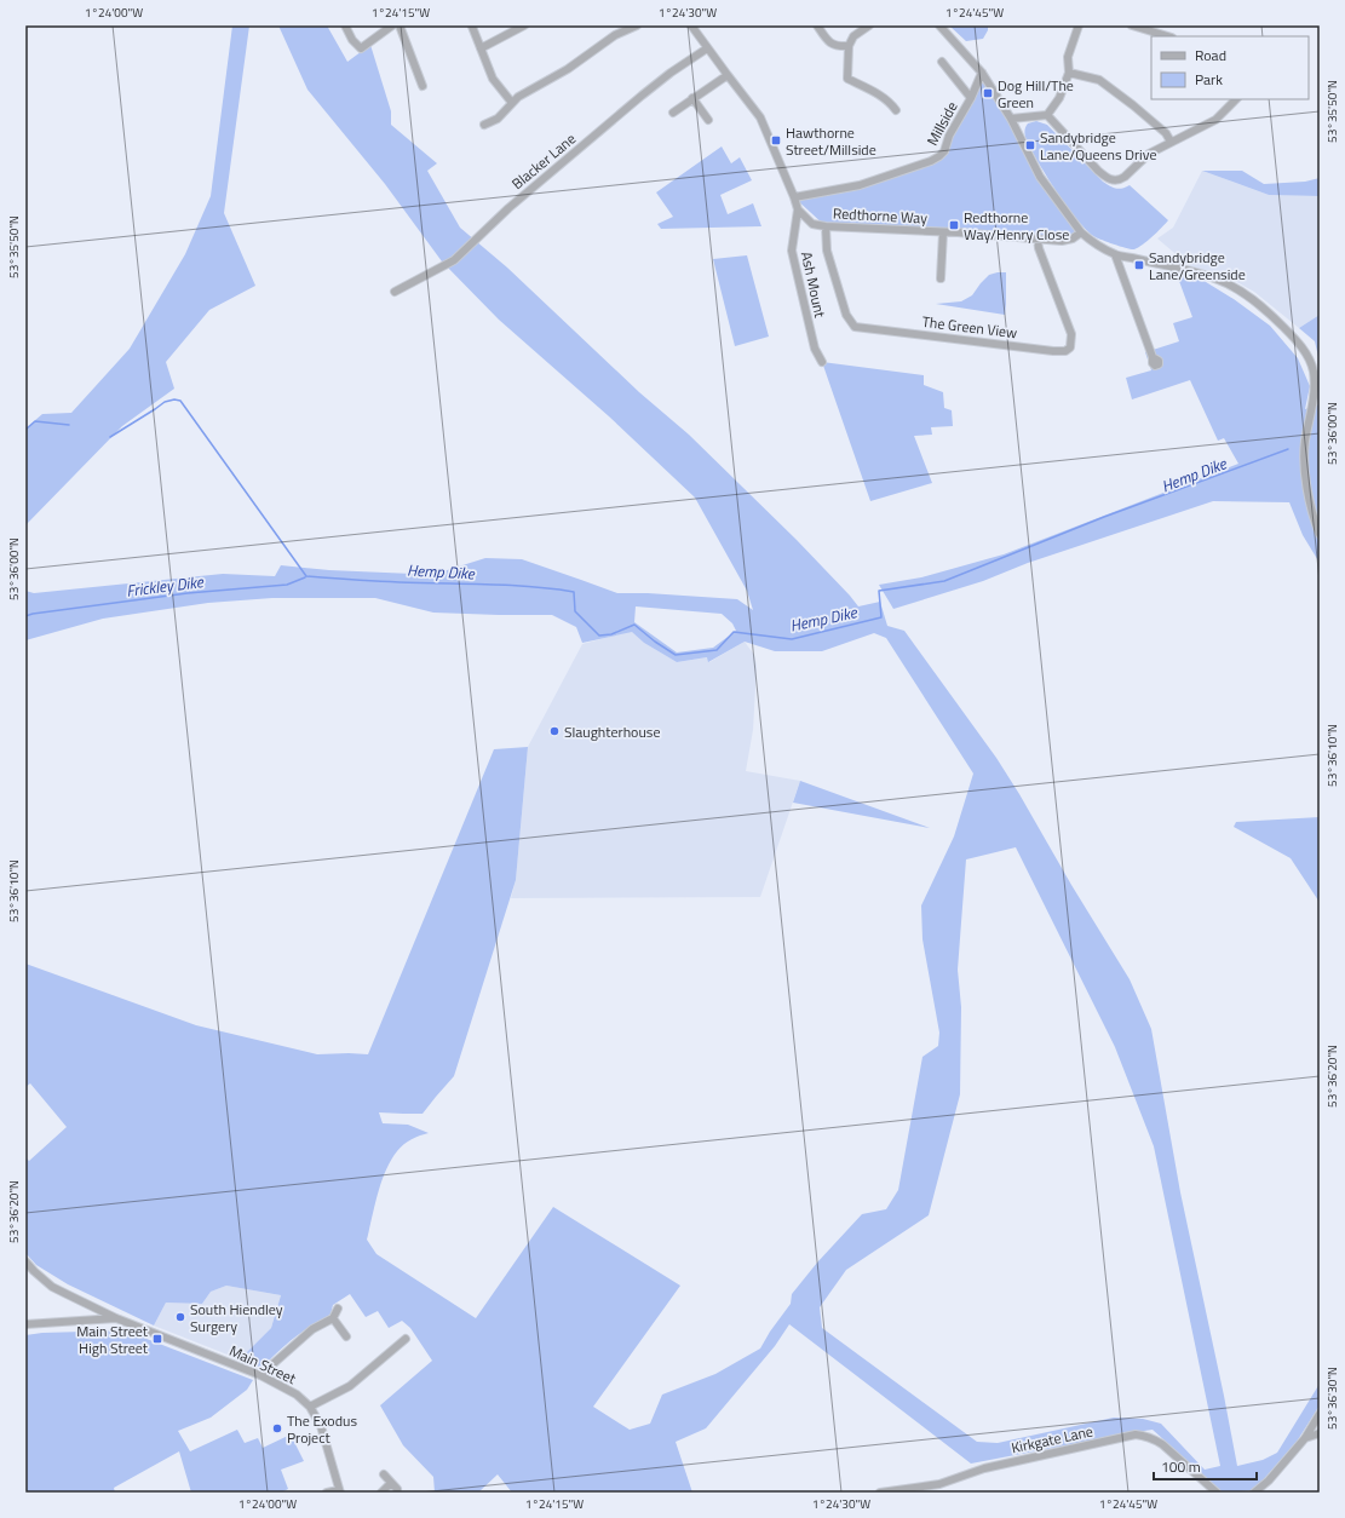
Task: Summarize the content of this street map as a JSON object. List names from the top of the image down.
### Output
{
  "streets": {
    "street": [
      "Millside",
      "Blacker Lane",
      "Redthorne Way",
      "Ash Mount",
      "The Green View",
      "Main Street",
      "Kirkgate Lane"
    ]
  },
  "crossings": [
    ["Redthorne Way", "Ash Mount"],
    ["Redthorne Way", "The Green View"]
  ],
  "water": ["Hemp Dike", "Frickley Dike"],
  "places": {
    "transit": [
      "Dog Hill/The Green",
      "Hawthorne Street/Millside",
      "Sandybridge Lane/Queens Drive",
      "Redthorne Way/Henry Close",
      "Sandybridge Lane/Greenside",
      "Main Street High Street"
    ],
    "other": ["Slaughterhouse", "South Hiendley Surgery", "The Exodus Project"]
  },
  "legend": ["Road", "Park"],
  "scale_bar": "100 m",
  "coordinates": [
    "1°24'00\"W",
    "1°24'15\"W",
    "1°24'30\"W",
    "1°24'45\"W",
    "53°35'50\"N",
    "53°36'00\"N",
    "53°36'10\"N",
    "53°36'20\"N",
    "53°36'30\"N"
  ]
}
